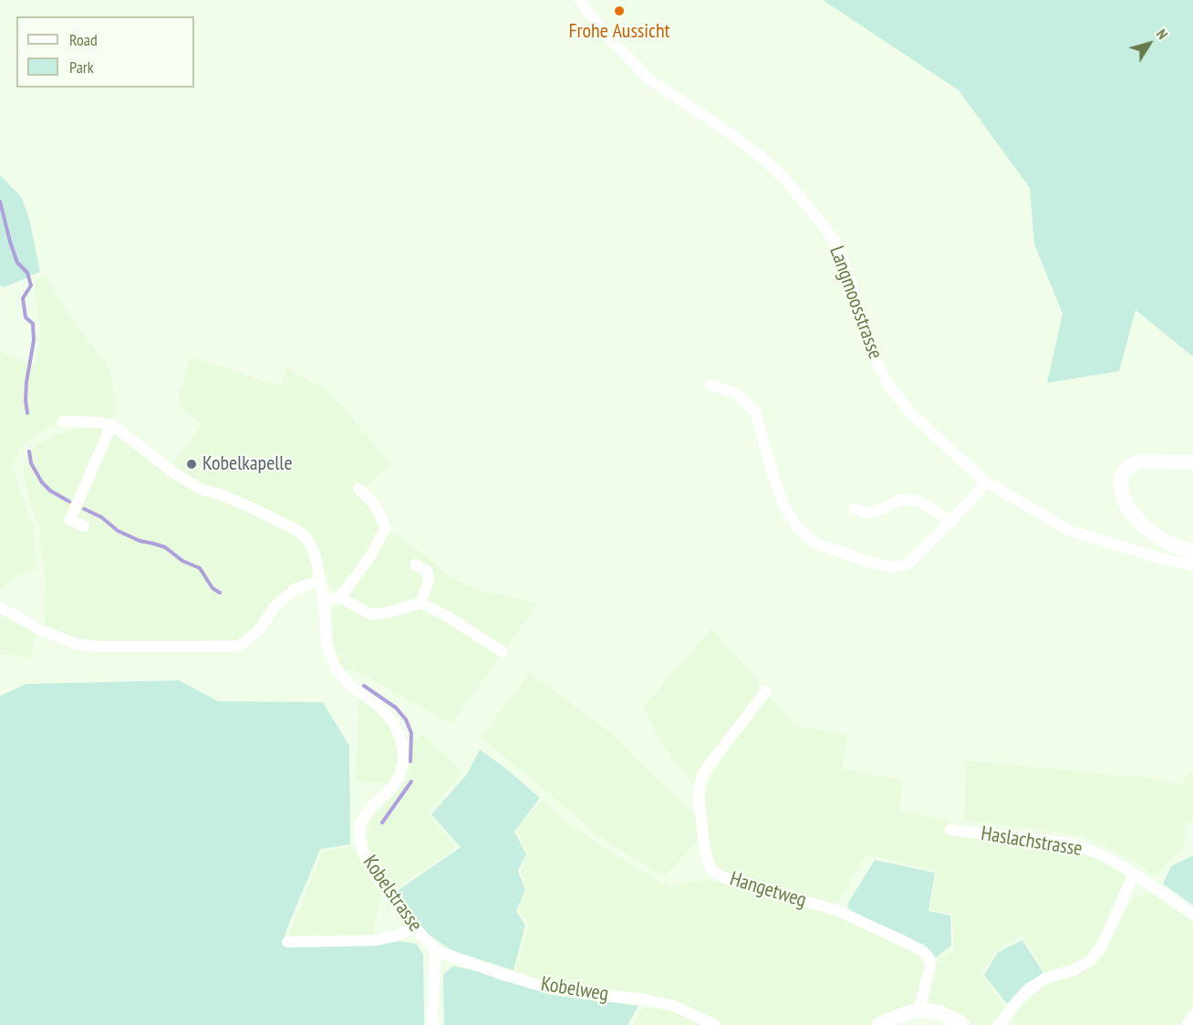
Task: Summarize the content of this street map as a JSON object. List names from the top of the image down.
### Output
{
  "streets": {
    "street": [
      "Langmoosstrasse",
      "Haslachstrasse",
      "Hangetweg",
      "Kobelstrasse",
      "Kobelweg"
    ]
  },
  "crossings": [
    ["Kobelstrasse", "Kobelweg"]
  ],
  "places": ["Frohe Aussicht", "Kobelkapelle"],
  "legend": ["Road", "Park"],
  "north": "top right"
}
